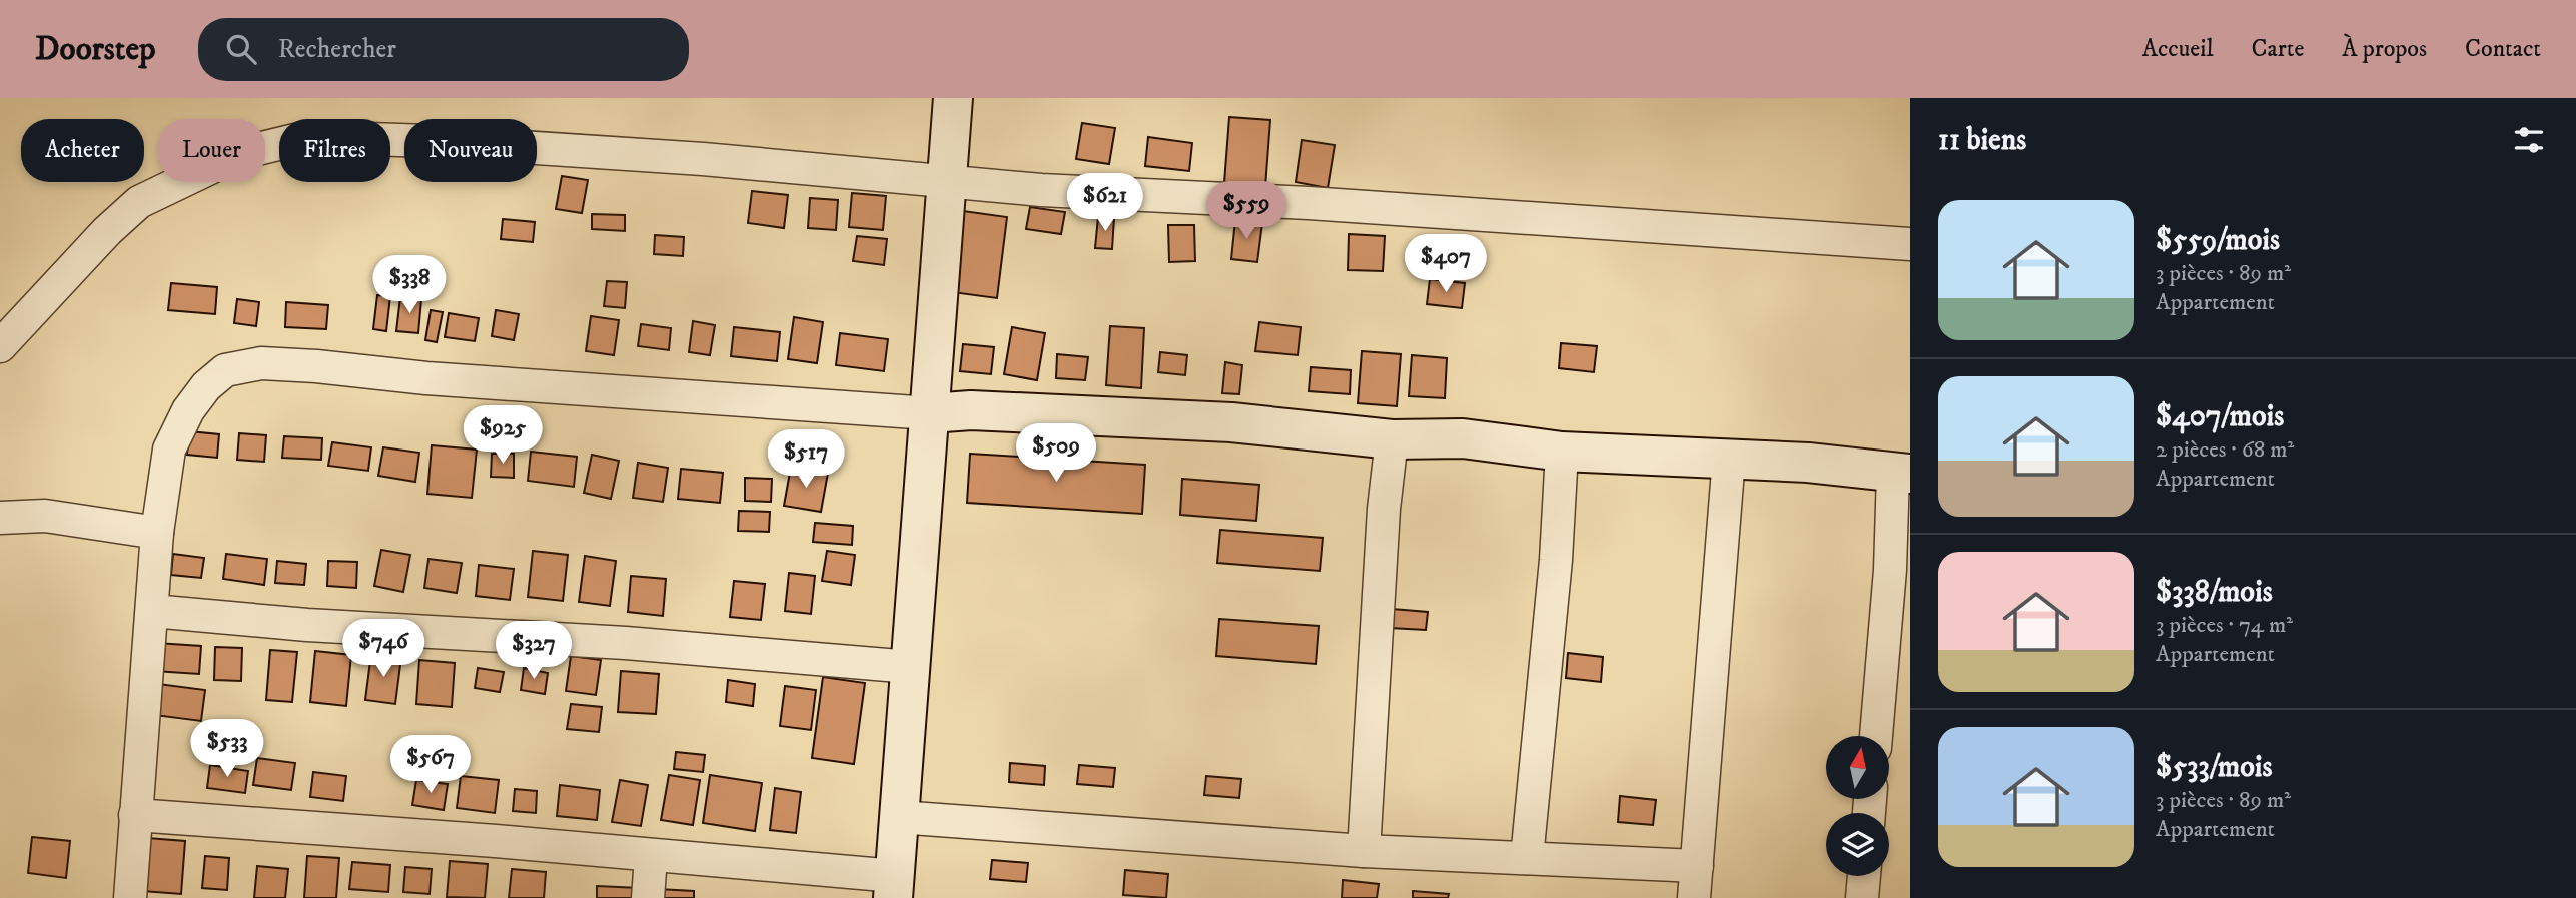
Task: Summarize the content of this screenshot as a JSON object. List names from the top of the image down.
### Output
{
  "north": "top",
  "page": {
    "header": "Doorstep",
    "search": "Rechercher",
    "nav": [
      "Accueil",
      "Carte",
      "À propos",
      "Contact"
    ],
    "heading": "11 biens",
    "chip": [
      "Acheter",
      "Louer",
      "Filtres",
      "Nouveau"
    ],
    "price": [
      "$621",
      "$559",
      "$407",
      "$338",
      "$925",
      "$509",
      "$517",
      "$746",
      "$327",
      "$533",
      "$567"
    ],
    "list": [
      {
        "name": "$559/mois",
        "note": "3 pièces · 89 m² · Appartement"
      },
      {
        "name": "$407/mois",
        "note": "2 pièces · 68 m² · Appartement"
      },
      {
        "name": "$338/mois",
        "note": "3 pièces · 74 m² · Appartement"
      },
      {
        "name": "$533/mois",
        "note": "3 pièces · 89 m² · Appartement"
      }
    ]
  }
}
